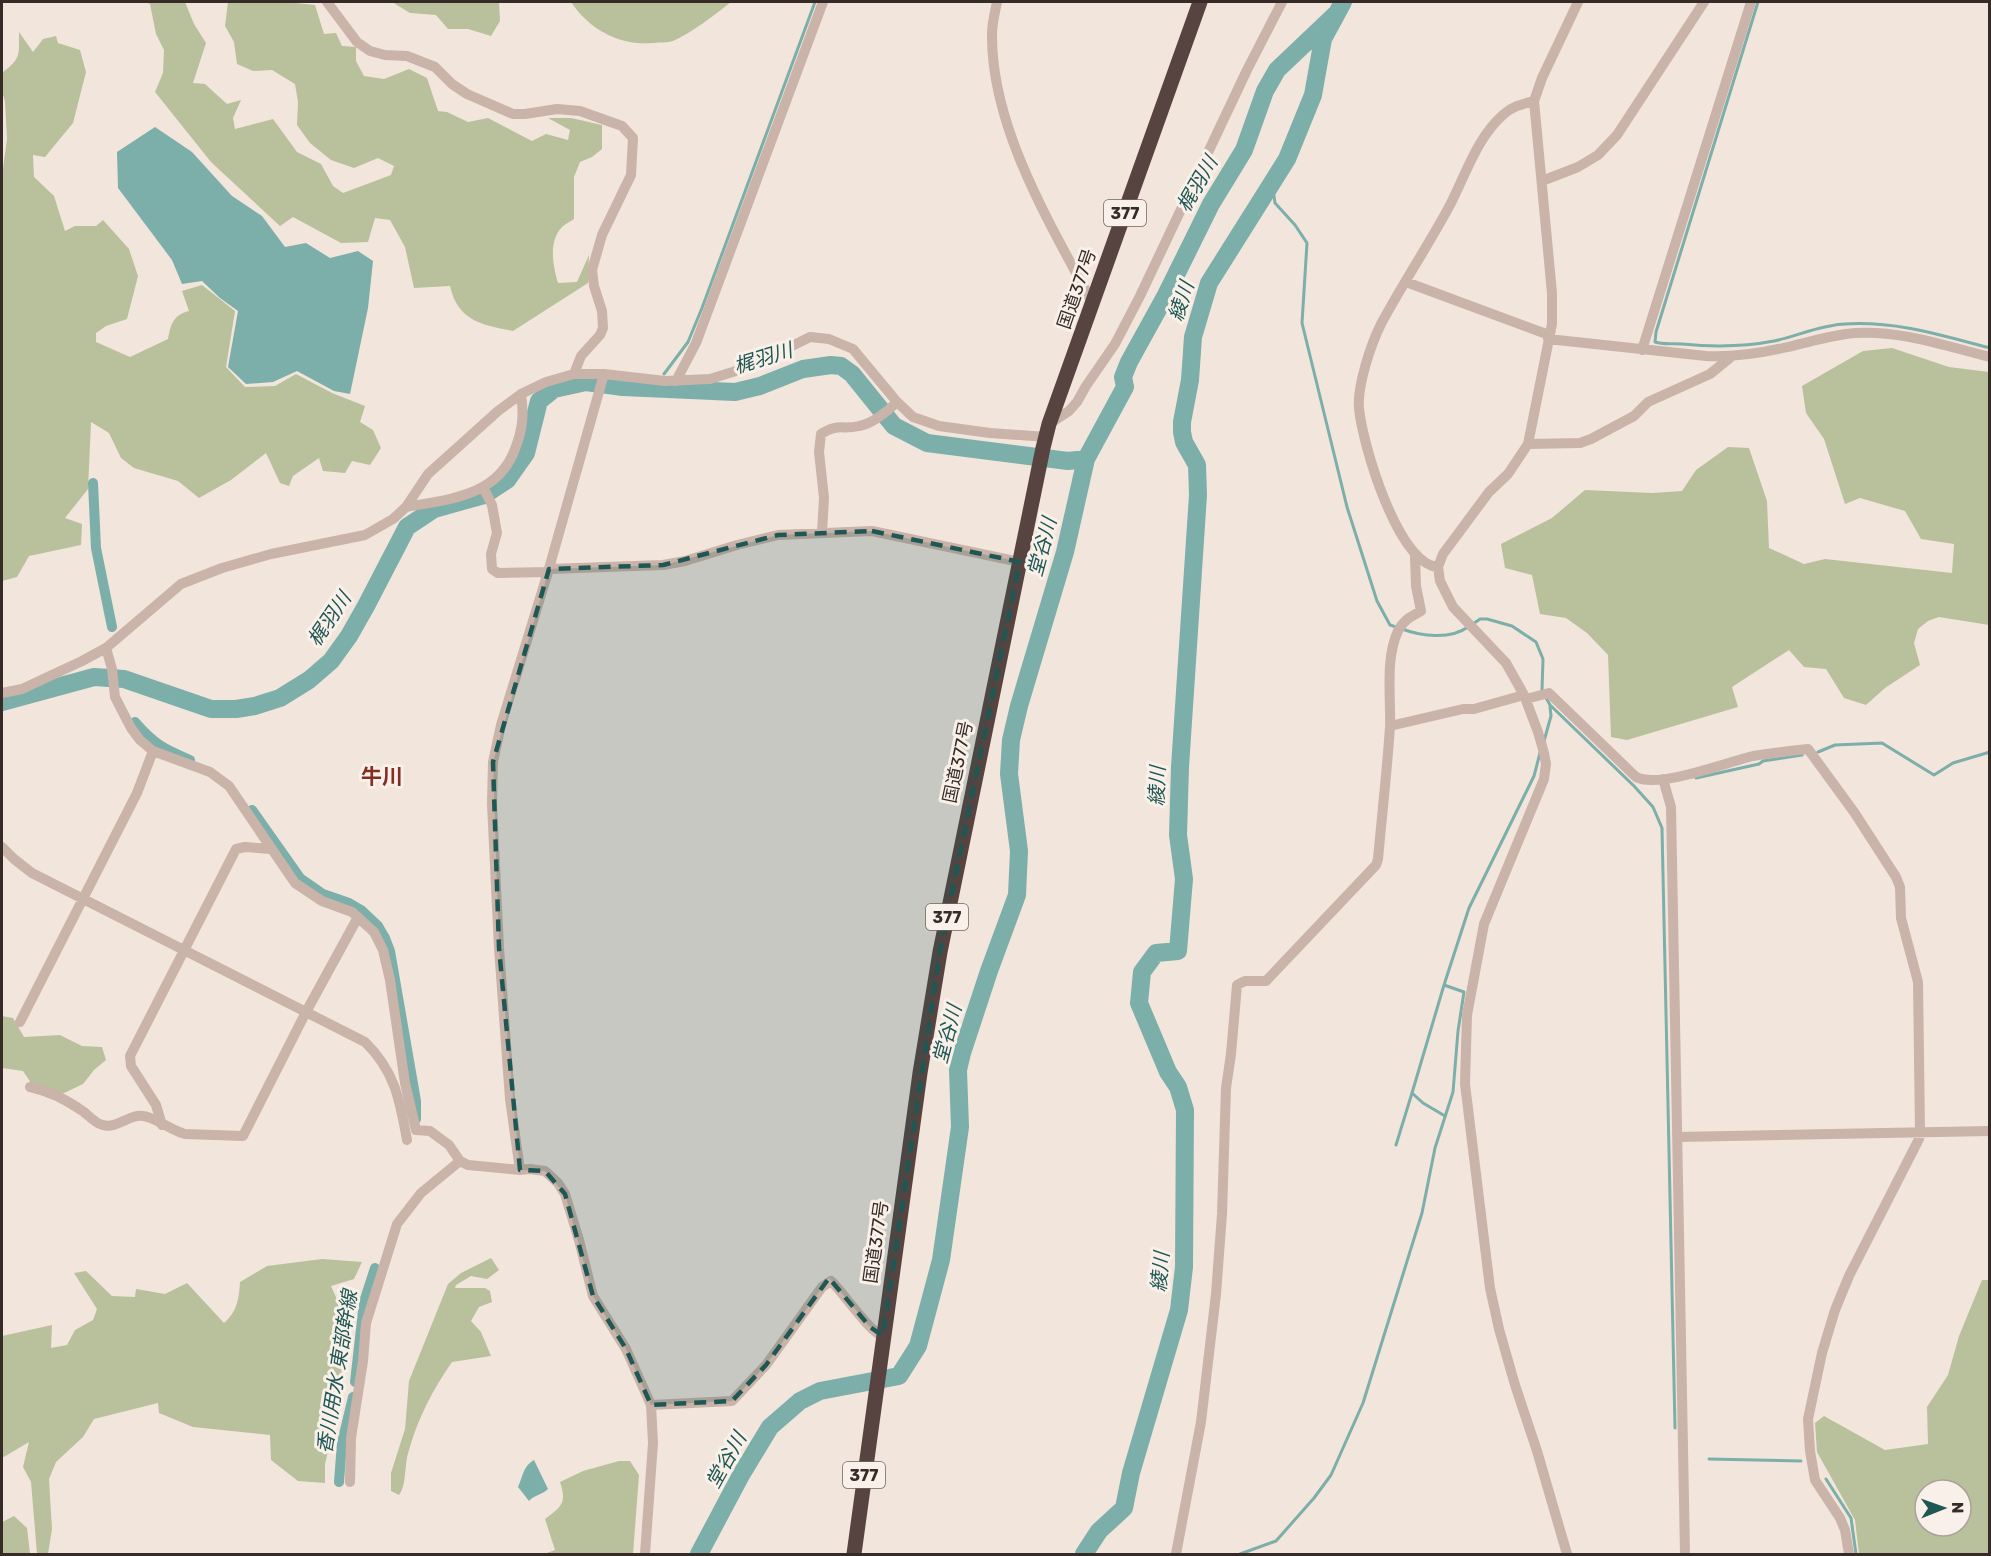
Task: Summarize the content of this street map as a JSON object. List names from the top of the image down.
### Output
{
  "streets": {
    "highway": ["377", "国道377号"]
  },
  "districts": ["牛川"],
  "water": [
    "梶羽川",
    "綾川",
    "堂谷川",
    "香川用水 東部幹線"
  ],
  "north": "right"
}
